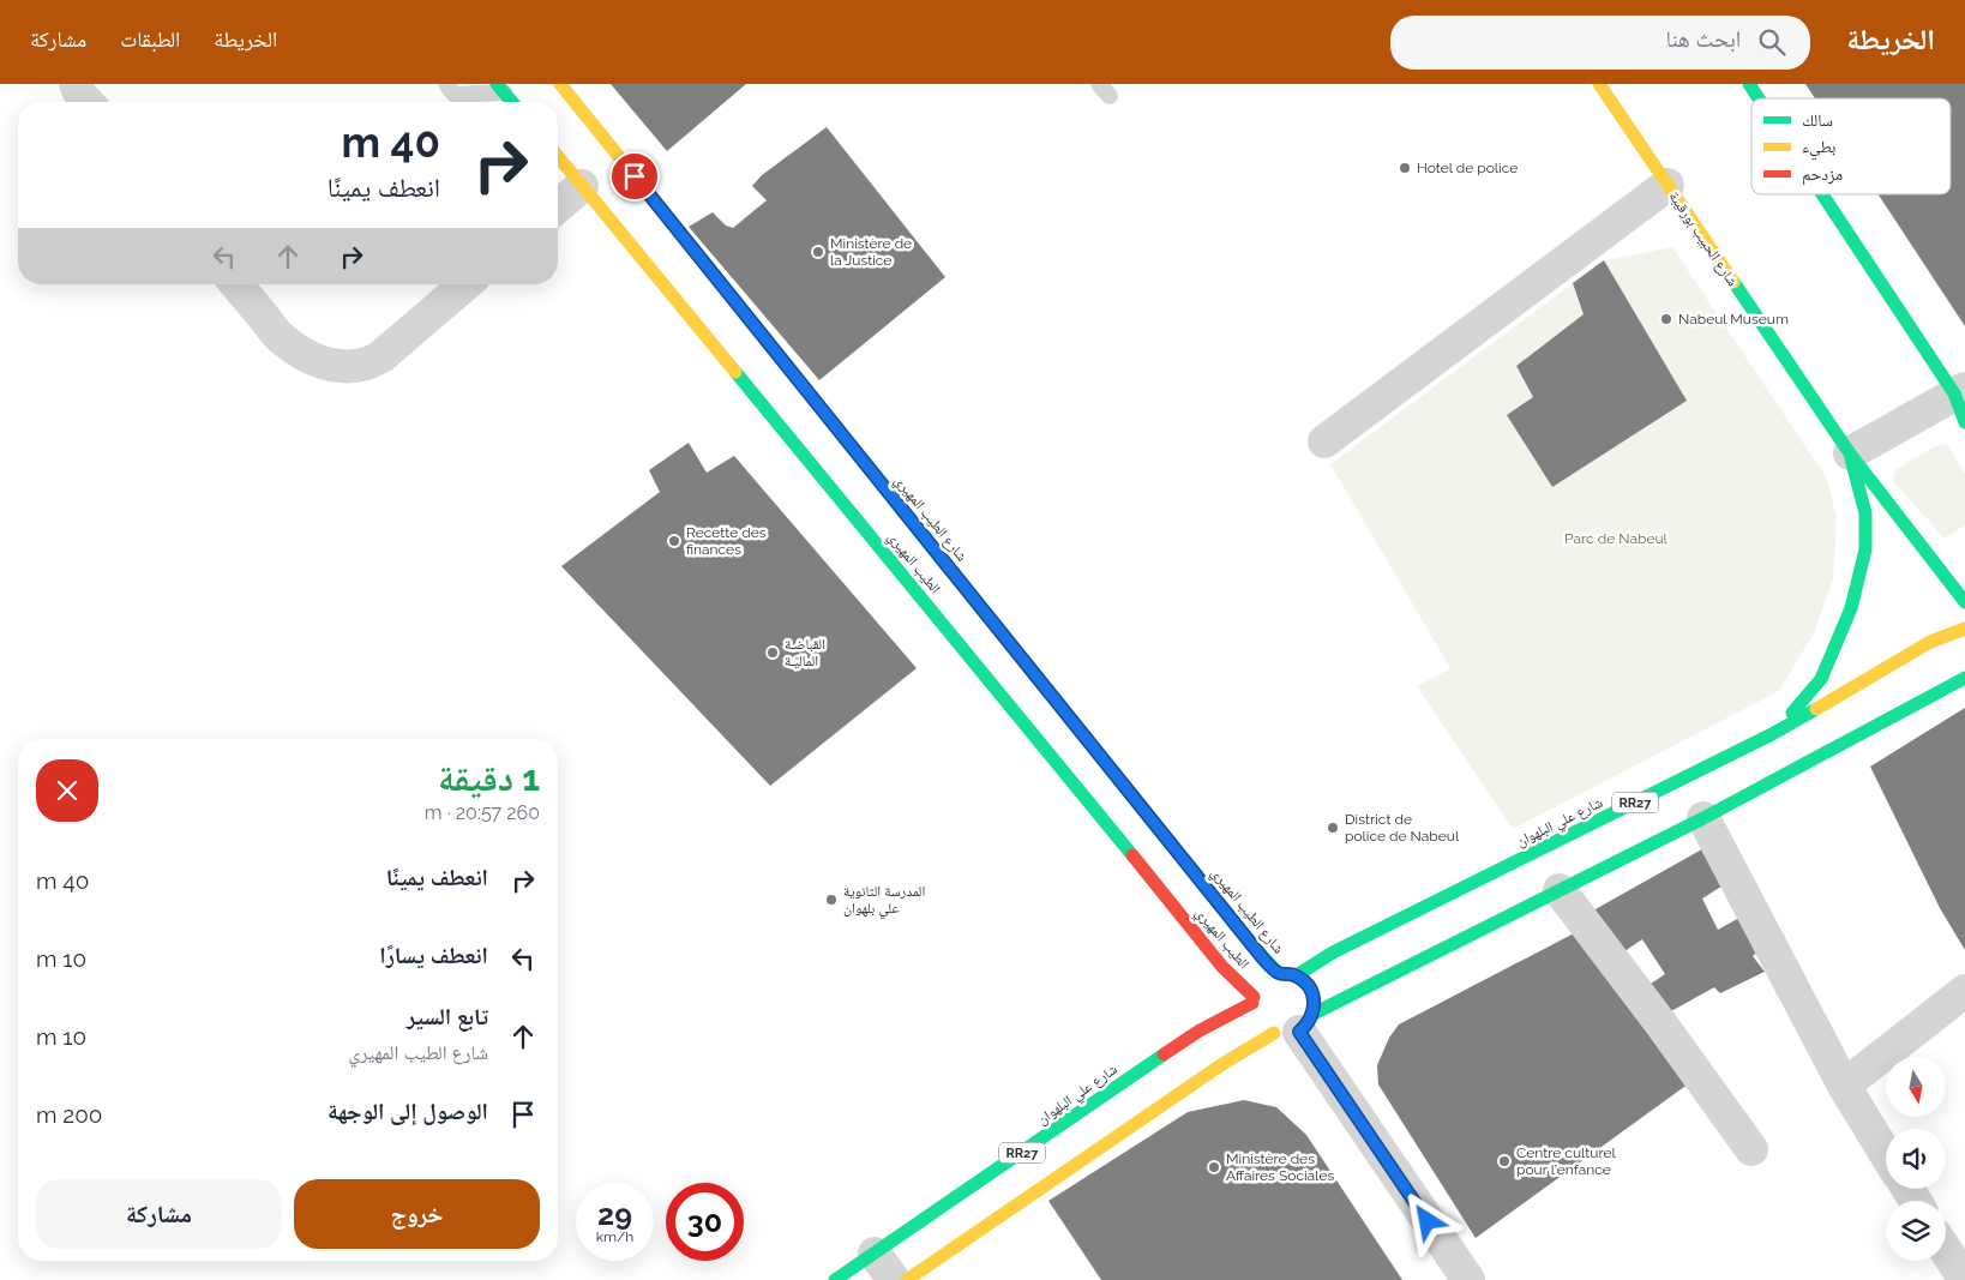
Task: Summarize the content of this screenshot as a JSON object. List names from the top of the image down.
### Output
{
  "streets": {
    "street": [
      "شارع الحبيب بورقيبة",
      "شارع الطيب المهيري",
      "الطيب المهيري",
      "RR27",
      "شارع علي البلهوان"
    ]
  },
  "crossings": [
    ["شارع الطيب المهيري", "RR27"],
    ["الطيب المهيري", "RR27"],
    ["الطيب المهيري", "شارع علي البلهوان"],
    ["RR27", "شارع علي البلهوان"]
  ],
  "parks": ["Parc de Nabeul"],
  "places": [
    "Hotel de police",
    "Ministère de la Justice",
    "Nabeul Museum",
    "Recette des finances",
    "القباضـة الماليّـة",
    "District de police de Nabeul",
    "المدرسة الثانوية علي بلهوان",
    "Centre culturel pour l'enfance",
    "Ministère des Affaires Sociales"
  ],
  "legend": ["سالك", "بطيء", "مزدحم"],
  "north": "bottom",
  "page": {
    "header": "الخريطة",
    "search": "ابحث هنا",
    "nav": ["الخريطة", "الطبقات", "مشاركة"],
    "turn": ["40 m", "انعطف يمينًا"],
    "heading": ["1 دقيقة", "260 m · 20:57"],
    "list": [
      {
        "name": "انعطف يمينًا",
        "value": "40 m"
      },
      {
        "name": "انعطف يسارًا",
        "value": "10 m"
      },
      {
        "name": "تابع السير",
        "note": "شارع الطيب المهيري",
        "value": "10 m"
      },
      {
        "name": "الوصول إلى الوجهة",
        "value": "200 m"
      }
    ],
    "buttons": ["خروج", "مشاركة"],
    "speed": "29 km/h",
    "limit": "30"
  }
}
